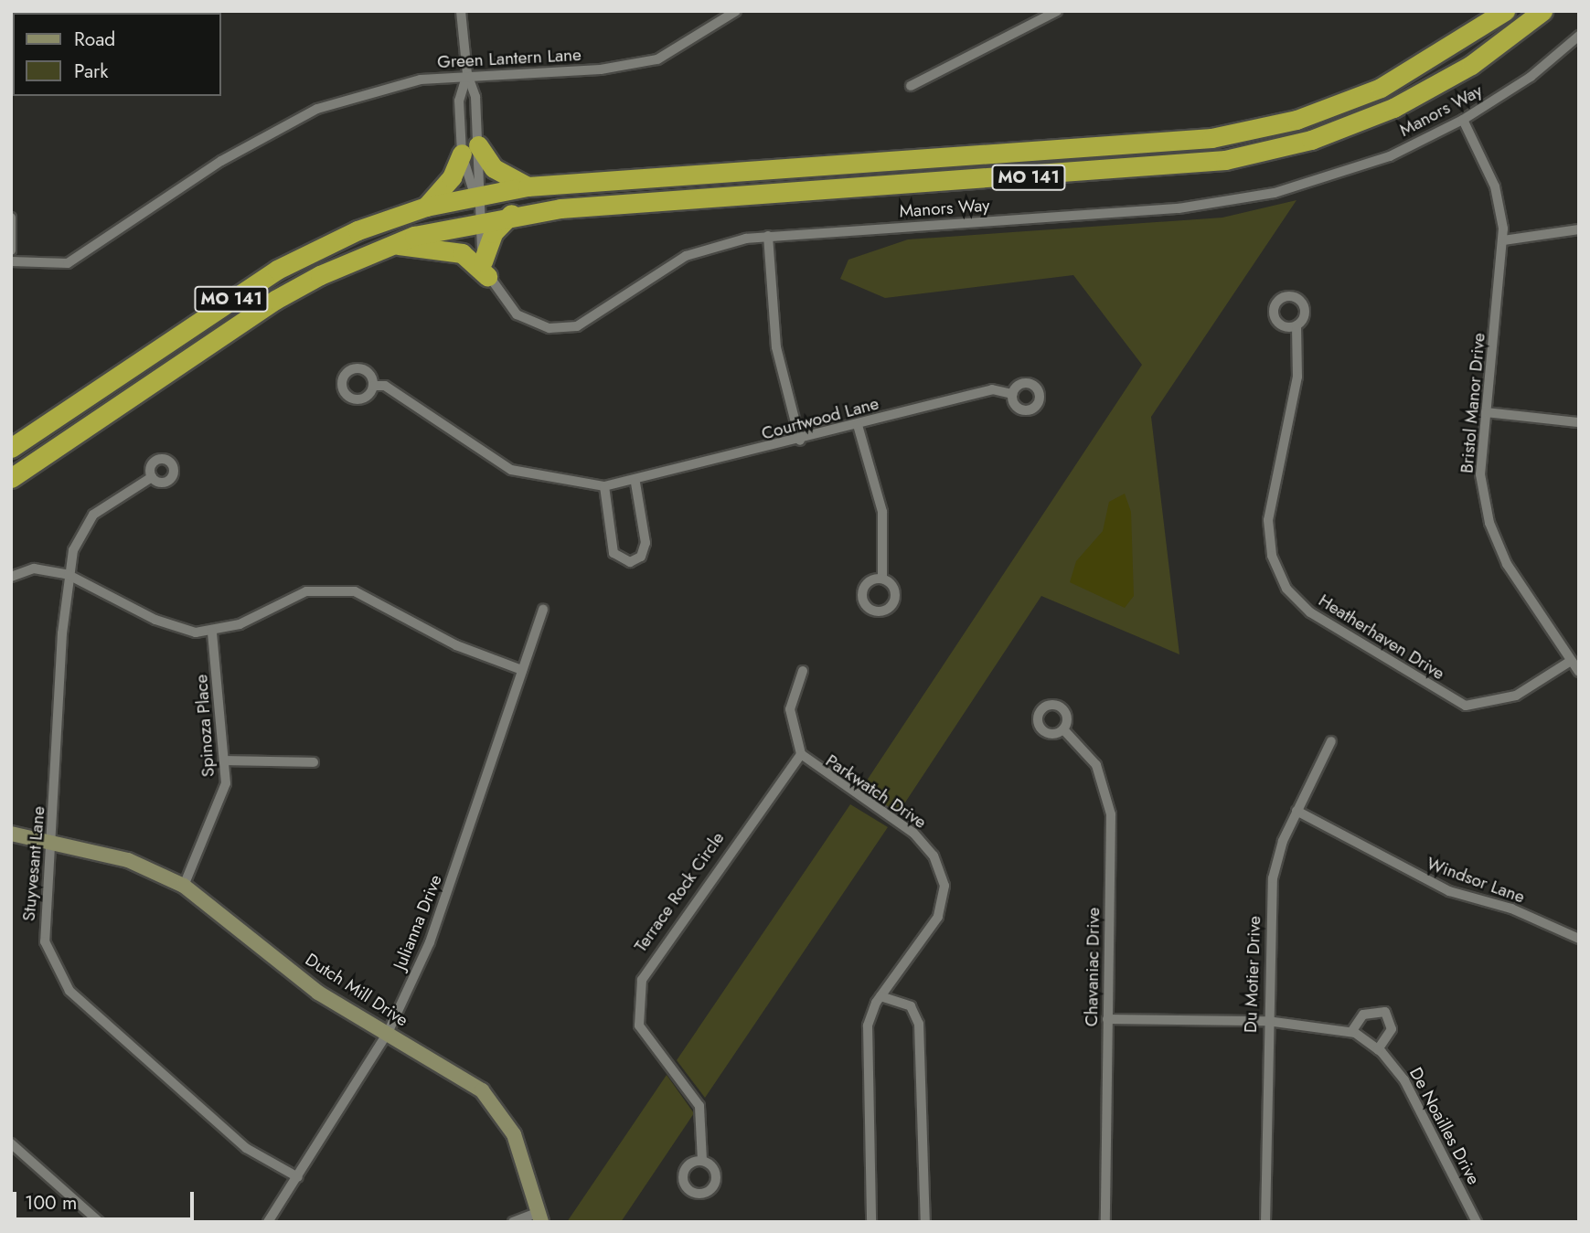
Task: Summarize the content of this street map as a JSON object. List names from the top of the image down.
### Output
{
  "streets": {
    "highway": ["MO 141"],
    "street": [
      "Green Lantern Lane",
      "Manors Way",
      "Bristol Manor Drive",
      "Courtwood Lane",
      "Heatherhaven Drive",
      "Spinoza Place",
      "Parkwatch Drive",
      "Stuyvesant Lane",
      "Windsor Lane",
      "Terrace Rock Circle",
      "Julianna Drive",
      "Chavaniac Drive",
      "Du Motier Drive",
      "Dutch Mill Drive",
      "De Noailles Drive"
    ]
  },
  "crossings": [
    ["Manors Way", "MO 141"],
    ["Manors Way", "Bristol Manor Drive"],
    ["Bristol Manor Drive", "Heatherhaven Drive"],
    ["Spinoza Place", "Dutch Mill Drive"],
    ["Parkwatch Drive", "Terrace Rock Circle"],
    ["Stuyvesant Lane", "Julianna Drive"],
    ["Stuyvesant Lane", "Dutch Mill Drive"],
    ["Windsor Lane", "Du Motier Drive"],
    ["Julianna Drive", "Dutch Mill Drive"],
    ["Chavaniac Drive", "De Noailles Drive"],
    ["Du Motier Drive", "De Noailles Drive"]
  ],
  "legend": ["Road", "Park"],
  "scale_bar": "100 m"
}
